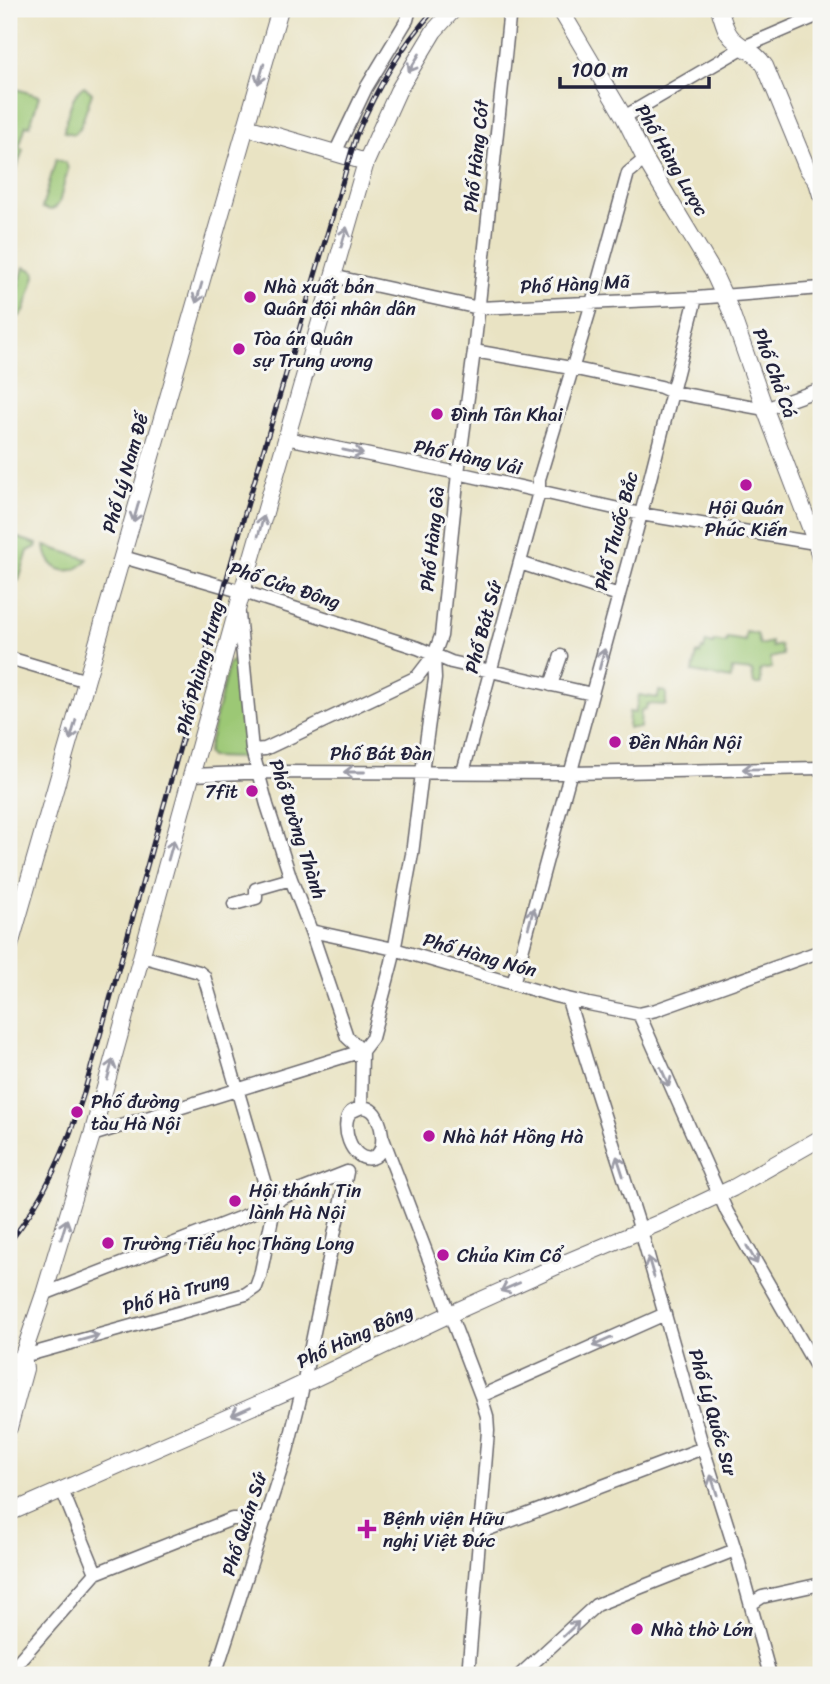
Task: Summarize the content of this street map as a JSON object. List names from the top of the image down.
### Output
{
  "streets": {
    "street": [
      "Phố Hàng Cót",
      "Phố Hàng Lược",
      "Phố Hàng Mã",
      "Phố Chả Cá",
      "Phố Hàng Vải",
      "Phố Lý Nam Đế",
      "Phố Thuốc Bắc",
      "Phố Hàng Gà",
      "Phố Cửa Đông",
      "Phố Bát Sứ",
      "Phố Phùng Hưng",
      "Phố Bát Đàn",
      "Phố Đường Thành",
      "Phố Hàng Nón",
      "Phố Hà Trung",
      "Phố Hàng Bông",
      "Phố Lý Quốc Sư",
      "Phố Quán Sứ"
    ]
  },
  "crossings": [
    ["Phố Hàng Cót", "Phố Hàng Mã"],
    ["Phố Hàng Cót", "Phố Hàng Gà"],
    ["Phố Hàng Lược", "Phố Hàng Mã"],
    ["Phố Hàng Lược", "Phố Chả Cá"],
    ["Phố Hàng Lược", "Phố Bát Sứ"],
    ["Phố Hàng Mã", "Phố Chả Cá"],
    ["Phố Hàng Mã", "Phố Thuốc Bắc"],
    ["Phố Hàng Mã", "Phố Hàng Gà"],
    ["Phố Hàng Mã", "Phố Bát Sứ"],
    ["Phố Hàng Mã", "Phố Phùng Hưng"],
    ["Phố Chả Cá", "Phố Hàng Vải"],
    ["Phố Hàng Vải", "Phố Thuốc Bắc"],
    ["Phố Hàng Vải", "Phố Hàng Gà"],
    ["Phố Hàng Vải", "Phố Bát Sứ"],
    ["Phố Hàng Vải", "Phố Phùng Hưng"],
    ["Phố Lý Nam Đế", "Phố Cửa Đông"],
    ["Phố Thuốc Bắc", "Phố Cửa Đông"],
    ["Phố Thuốc Bắc", "Phố Bát Đàn"],
    ["Phố Thuốc Bắc", "Phố Hàng Nón"],
    ["Phố Hàng Gà", "Phố Cửa Đông"],
    ["Phố Hàng Gà", "Phố Bát Đàn"],
    ["Phố Hàng Gà", "Phố Đường Thành"],
    ["Phố Hàng Gà", "Phố Hàng Nón"],
    ["Phố Cửa Đông", "Phố Bát Sứ"],
    ["Phố Cửa Đông", "Phố Phùng Hưng"],
    ["Phố Cửa Đông", "Phố Đường Thành"],
    ["Phố Bát Sứ", "Phố Bát Đàn"],
    ["Phố Phùng Hưng", "Phố Bát Đàn"],
    ["Phố Phùng Hưng", "Phố Đường Thành"],
    ["Phố Phùng Hưng", "Phố Hà Trung"],
    ["Phố Bát Đàn", "Phố Đường Thành"],
    ["Phố Đường Thành", "Phố Hàng Nón"],
    ["Phố Hàng Nón", "Phố Lý Quốc Sư"],
    ["Phố Hà Trung", "Phố Quán Sứ"],
    ["Phố Hàng Bông", "Phố Lý Quốc Sư"],
    ["Phố Hàng Bông", "Phố Quán Sứ"]
  ],
  "one_way": ["Phố Lý Nam Đế", "Phố Thuốc Bắc", "Phố Bát Đàn"],
  "places": {
    "other": [
      "Nhà xuất bản Quân đội nhân dân",
      "Tòa án Quân sự Trung ương",
      "Đình Tân Khai",
      "Hội Quán Phúc Kiến",
      "Đền Nhân Nội",
      "7fit",
      "Phố đường tàu Hà Nội",
      "Nhà hát Hồng Hà",
      "Hội thánh Tin lành Hà Nội",
      "Trường Tiểu học Thăng Long",
      "Chủa Kim Cổ",
      "Nhà thờ Lớn"
    ],
    "health": ["Bệnh viện Hữu nghị Việt Đức"]
  },
  "scale_bar": "100 m"
}
